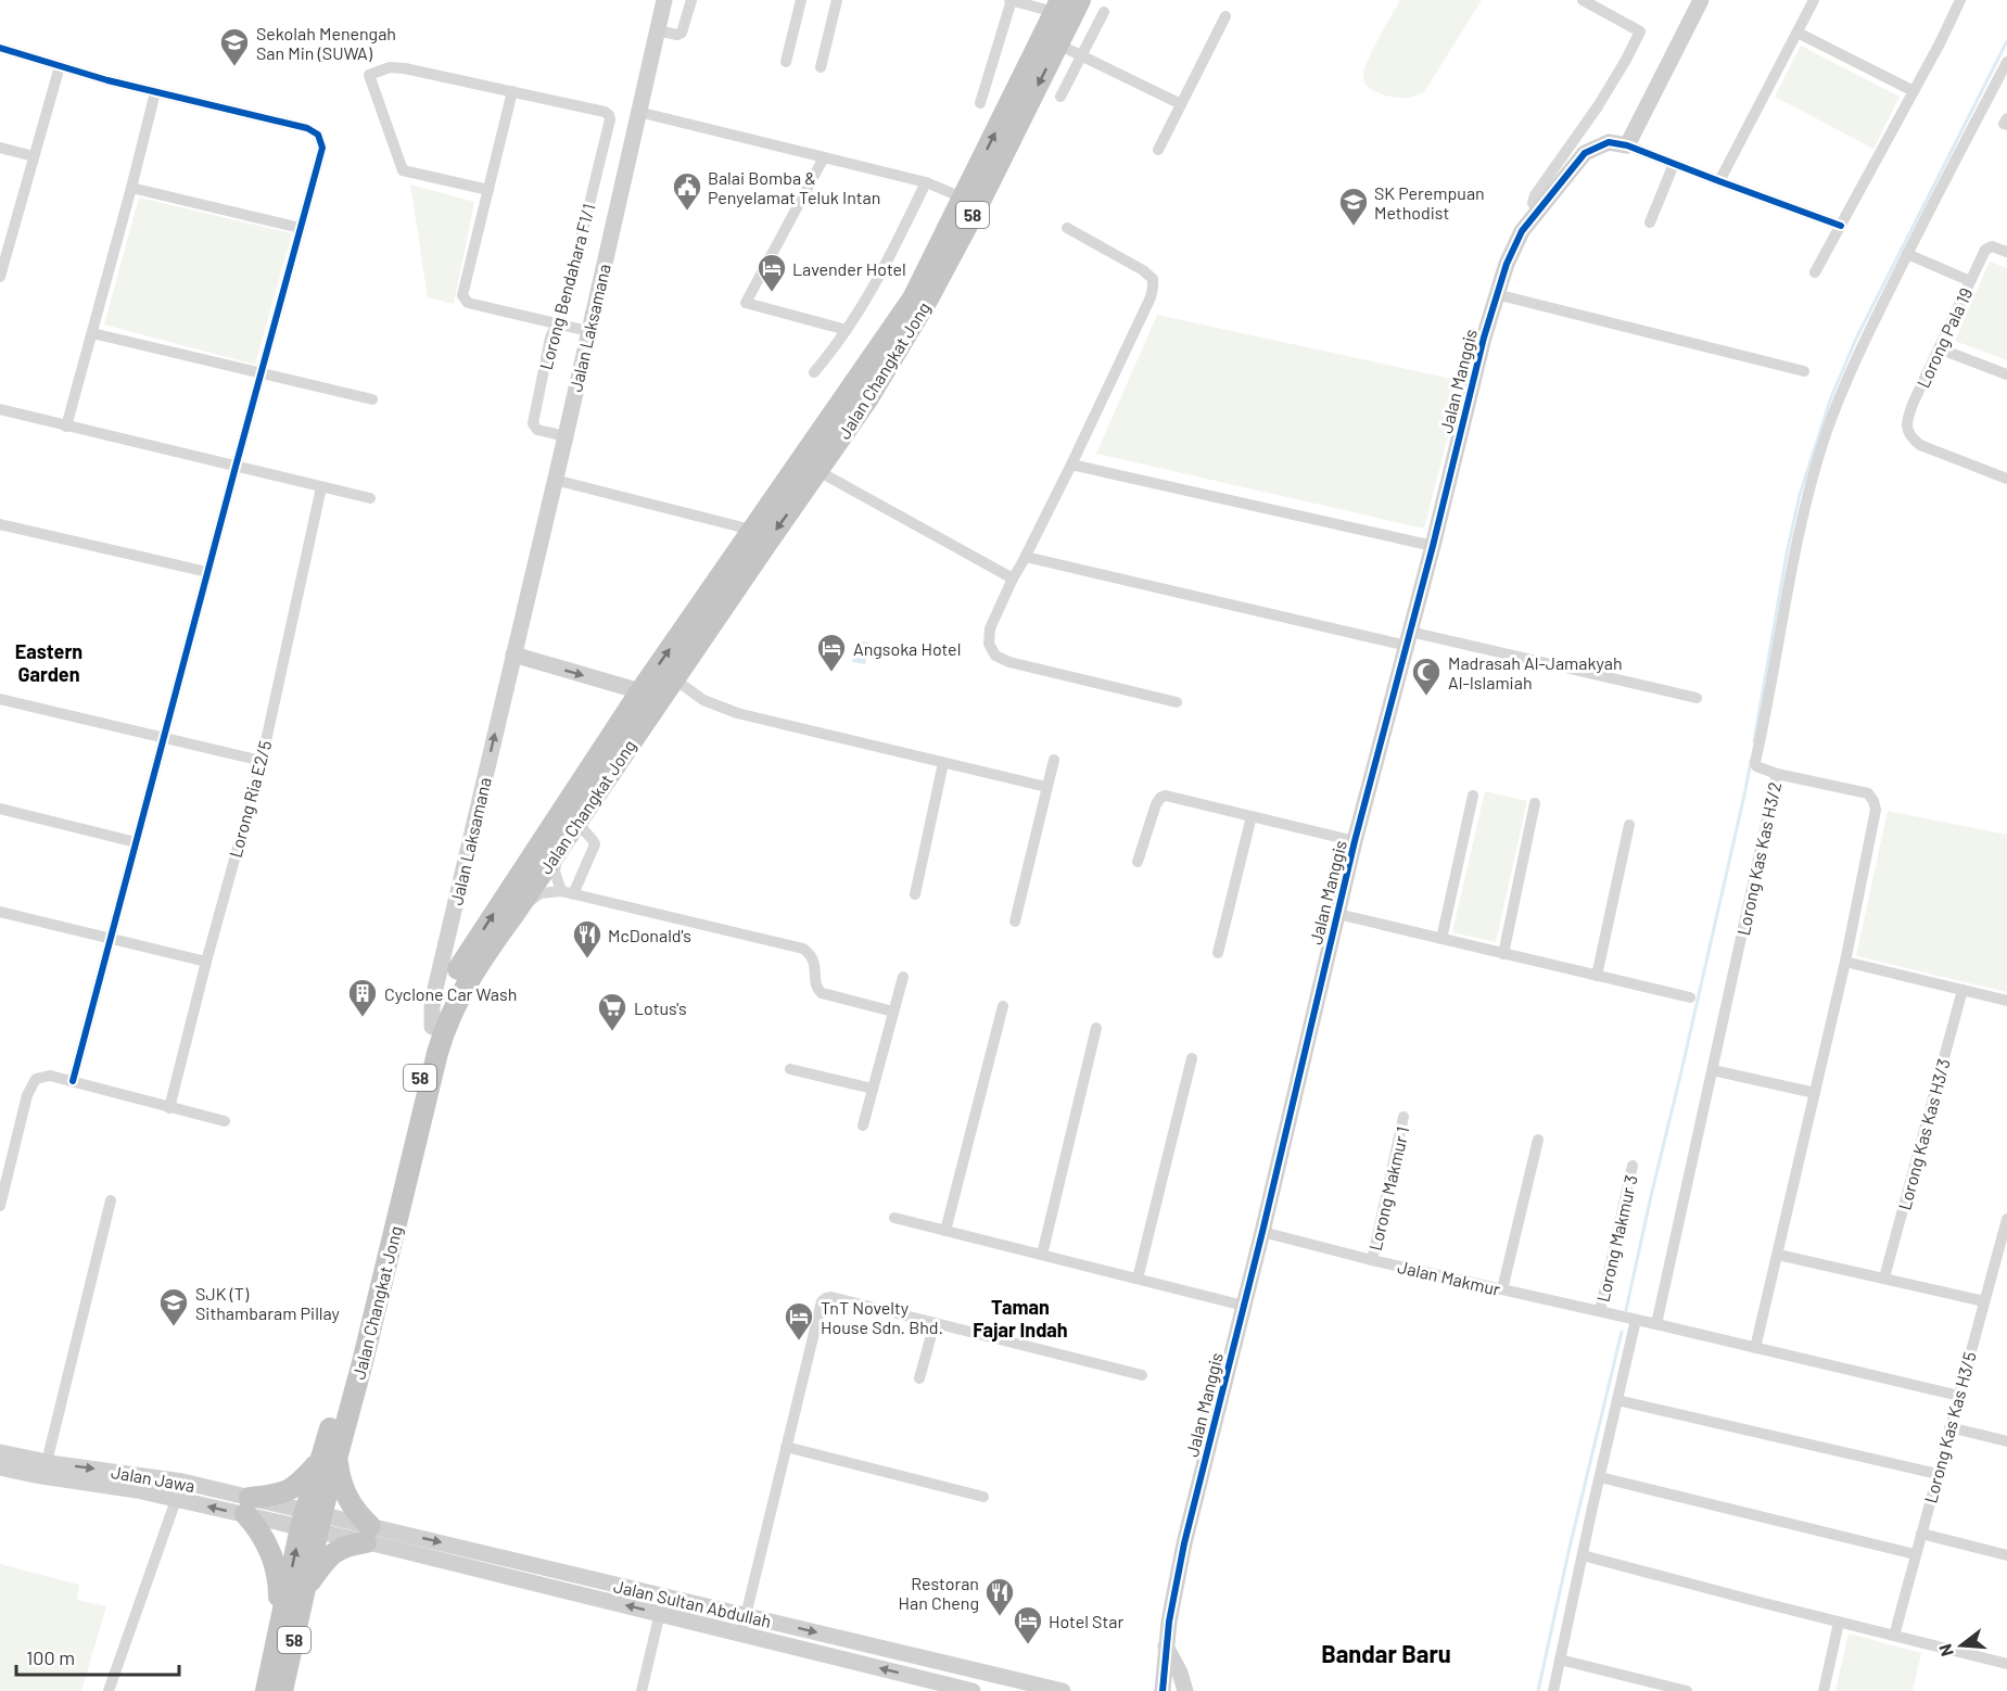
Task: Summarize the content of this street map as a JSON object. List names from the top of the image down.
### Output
{
  "streets": {
    "highway": ["58", "Jalan Changkat Jong"],
    "street": [
      "Lorong Bendahara F1/1",
      "Jalan Laksamana",
      "Lorong Pala 19",
      "Jalan Manggis",
      "Lorong Ria E2/5",
      "Lorong Kas Kas H3/2",
      "Lorong Kas Kas H3/3",
      "Lorong Makmur 1",
      "Lorong Makmur 3",
      "Jalan Makmur",
      "Lorong Kas Kas H3/5",
      "Jalan Jawa",
      "Jalan Sultan Abdullah"
    ]
  },
  "crossings": [
    ["Lorong Bendahara F1/1", "Jalan Laksamana"],
    ["Jalan Laksamana", "Jalan Changkat Jong"],
    ["Jalan Changkat Jong", "Jalan Jawa"],
    ["Jalan Changkat Jong", "Jalan Sultan Abdullah"],
    ["Jalan Manggis", "Jalan Makmur"],
    ["Lorong Kas Kas H3/2", "Jalan Makmur"],
    ["Lorong Makmur 1", "Jalan Makmur"],
    ["Lorong Makmur 3", "Jalan Makmur"],
    ["Jalan Makmur", "Lorong Kas Kas H3/5"],
    ["Jalan Jawa", "Jalan Sultan Abdullah"]
  ],
  "one_way": ["Jalan Laksamana"],
  "districts": ["Eastern Garden", "Taman Fajar Indah", "Bandar Baru"],
  "places": {
    "school or university": ["Sekolah Menengah San Min (SUWA)", "SK Perempuan Methodist", "SJK (T) Sithambaram Pillay"],
    "public building": ["Balai Bomba & Penyelamat Teluk Intan"],
    "hotel": [
      "Lavender Hotel",
      "Angsoka Hotel",
      "TnT Novelty House Sdn. Bhd.",
      "Hotel Star"
    ],
    "mosque": ["Madrasah Al-Jamakyah Al-Islamiah"],
    "restaurant": ["McDonald's", "Restoran Han Cheng"],
    "building": ["Cyclone Car Wash"],
    "supermarket": ["Lotus's"]
  },
  "scale_bar": "100 m",
  "north": "left"
}
